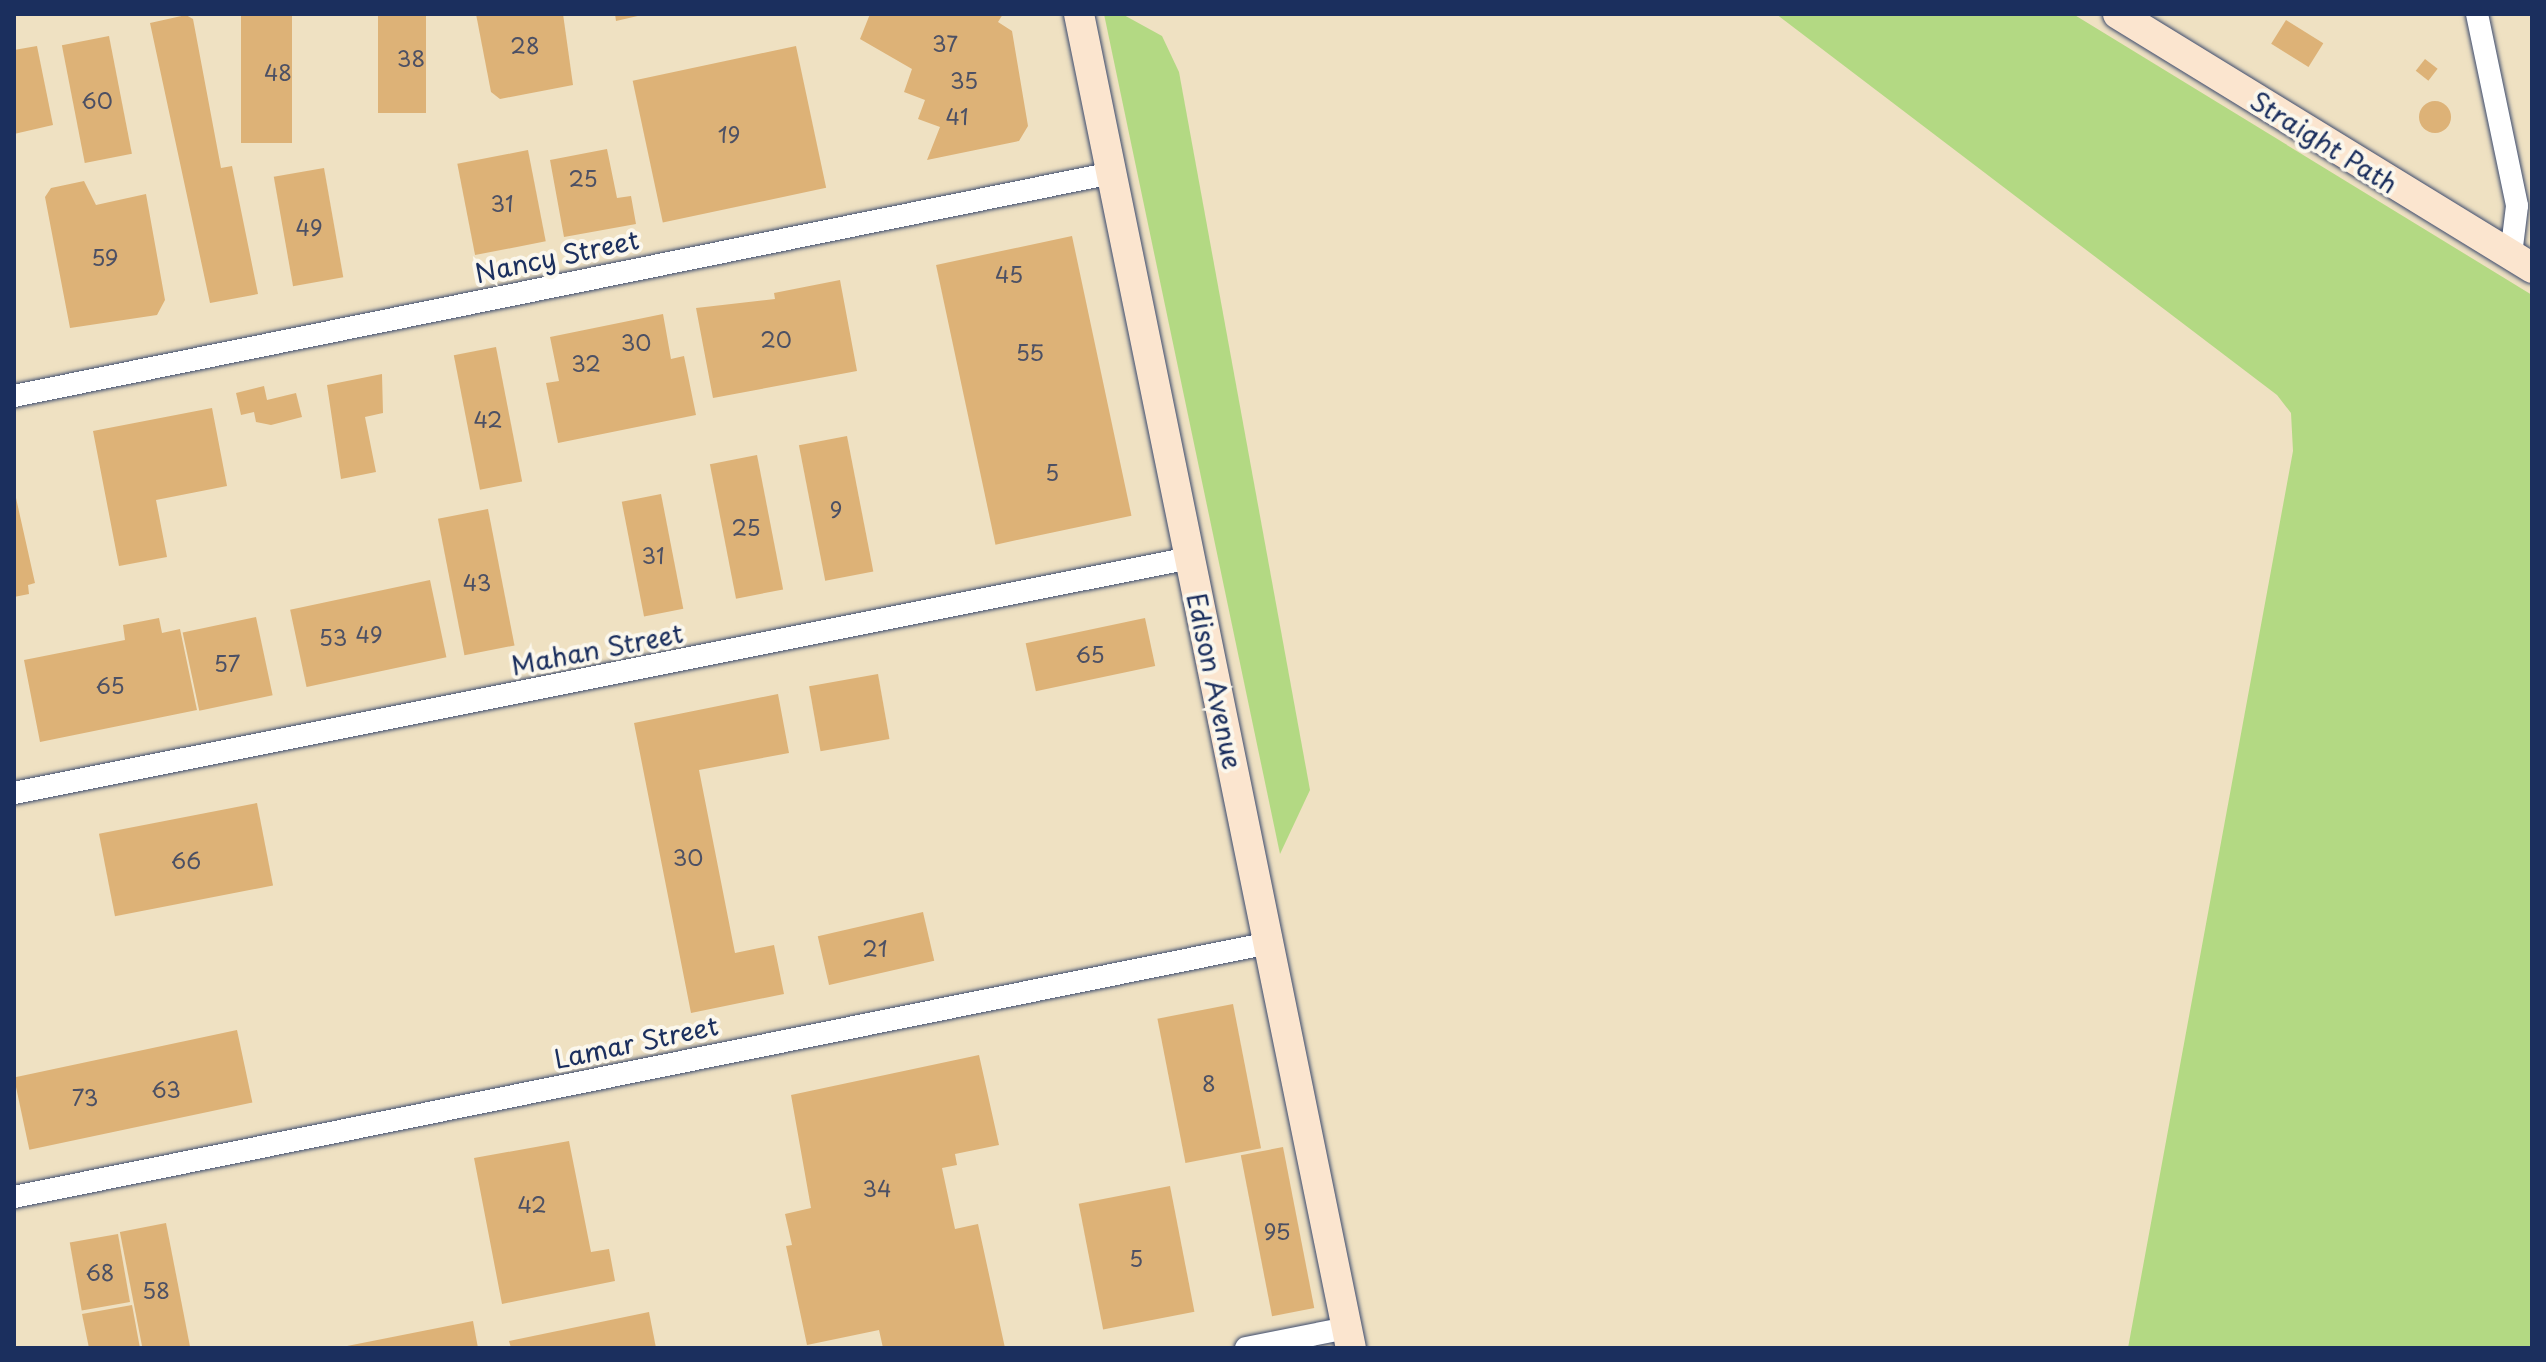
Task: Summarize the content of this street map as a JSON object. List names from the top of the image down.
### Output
{
  "streets": {
    "street": [
      "Straight Path",
      "Nancy Street",
      "Mahan Street",
      "Edison Avenue",
      "Lamar Street"
    ]
  },
  "crossings": [
    ["Nancy Street", "Edison Avenue"],
    ["Mahan Street", "Edison Avenue"],
    ["Edison Avenue", "Lamar Street"]
  ],
  "house_numbers": [
    "37",
    "28",
    "38",
    "48",
    "35",
    "60",
    "41",
    "19",
    "25",
    "31",
    "49",
    "59",
    "45",
    "20",
    "30",
    "55",
    "32",
    "42",
    "5",
    "9",
    "25",
    "31",
    "43",
    "49",
    "53",
    "65",
    "57",
    "65",
    "30",
    "66",
    "21",
    "8",
    "63",
    "73",
    "34",
    "42",
    "95",
    "5",
    "68",
    "58"
  ]
}
